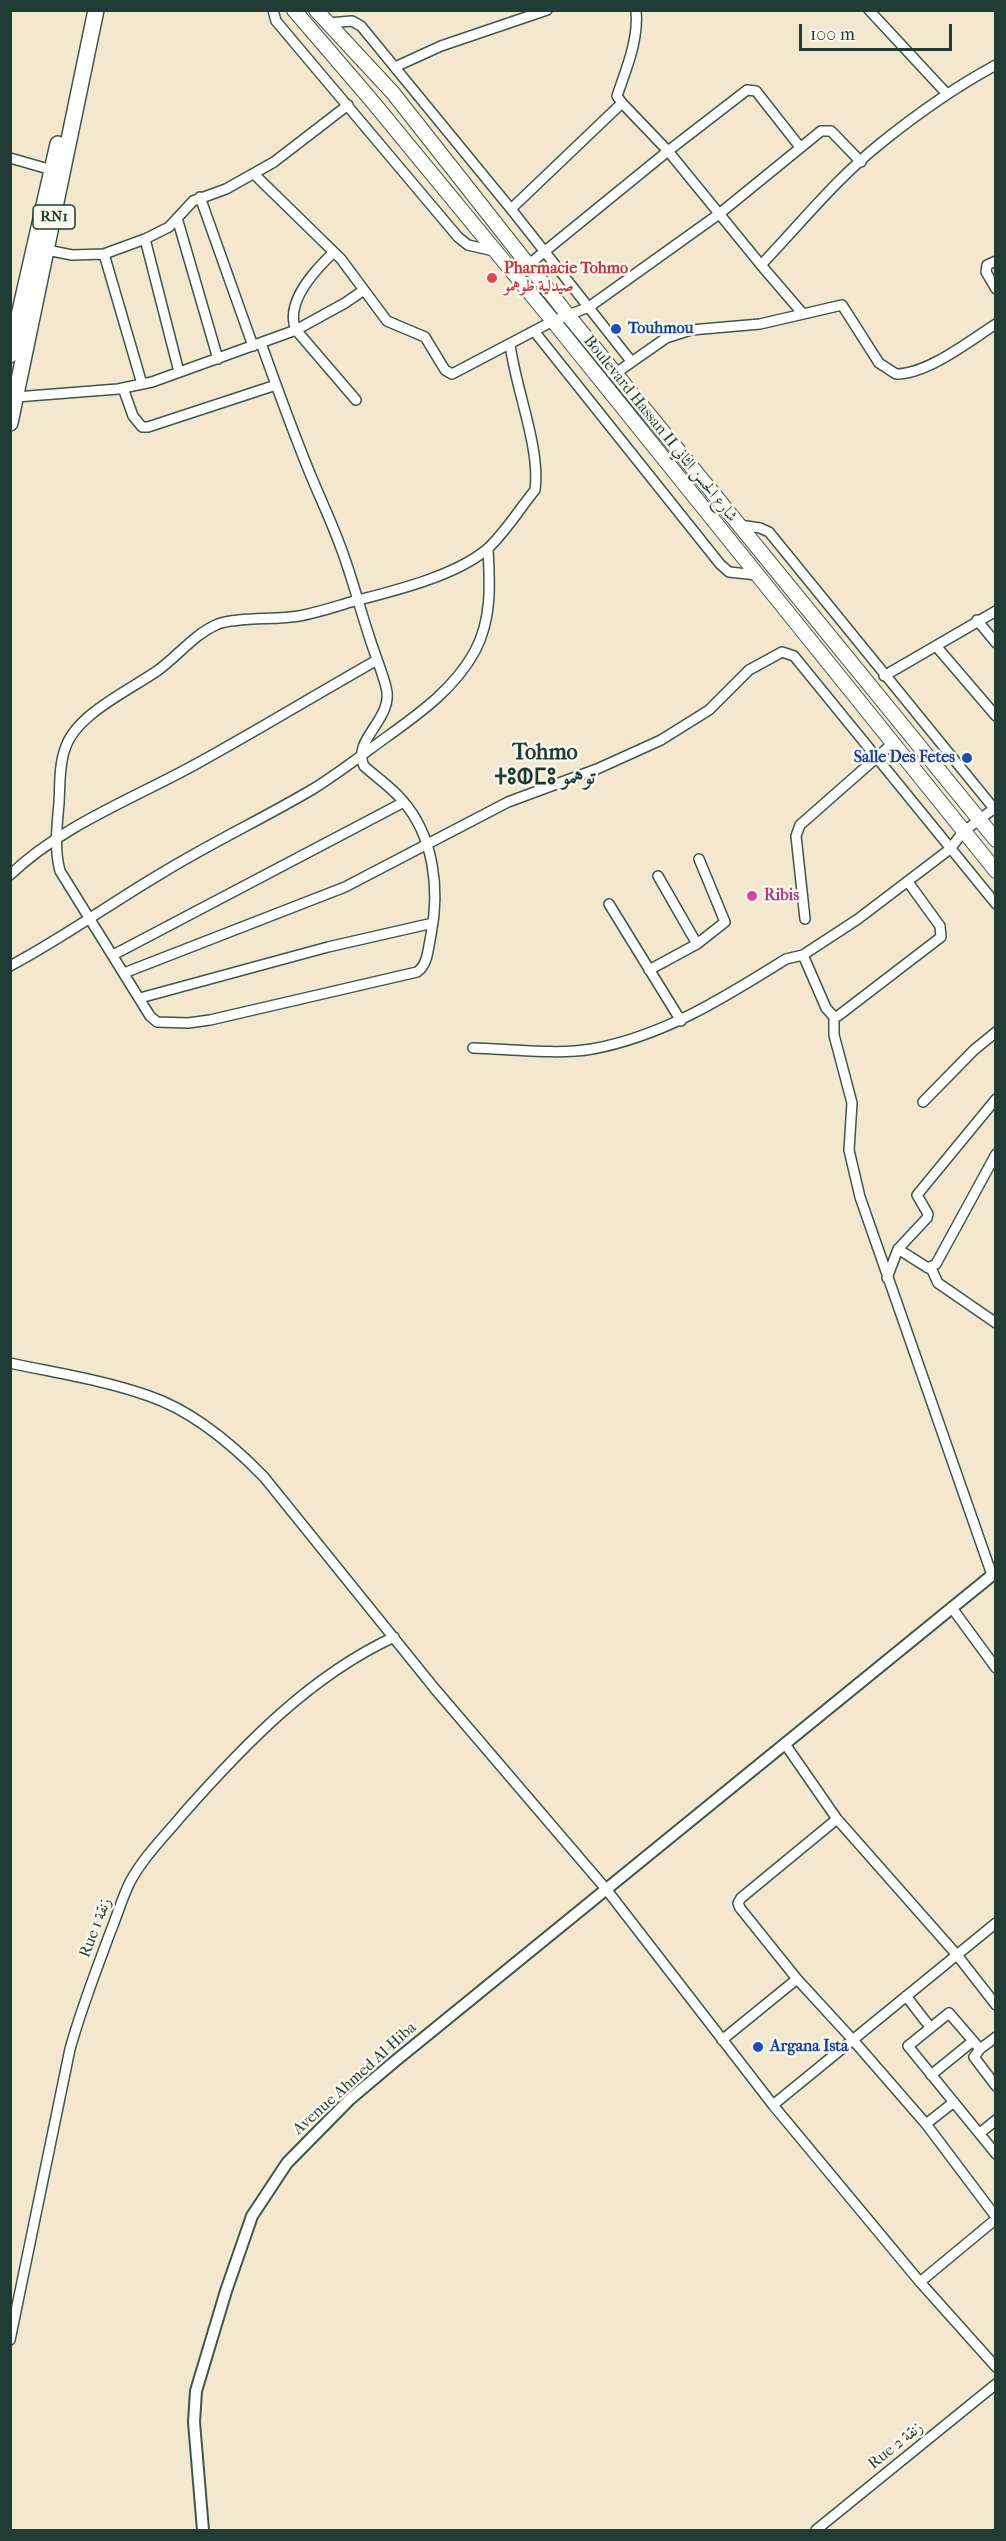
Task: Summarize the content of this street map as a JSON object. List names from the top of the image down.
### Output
{
  "streets": {
    "highway": ["RN1"],
    "main road": ["Boulevard Hassan II شارع الحسن الثاني"],
    "street": ["Rue 1 زنقة", "Avenue Ahmed Al-Hiba", "Rue 2 زنقة"]
  },
  "districts": ["Tohmo ⵜⵓⵀⵎⵓ توهمو"],
  "places": [
    "Pharmacie Tohmo صيدلية طوهمو",
    "Touhmou",
    "Salle Des Fetes",
    "Ribis",
    "Argana Ista"
  ],
  "scale_bar": "100 m"
}
